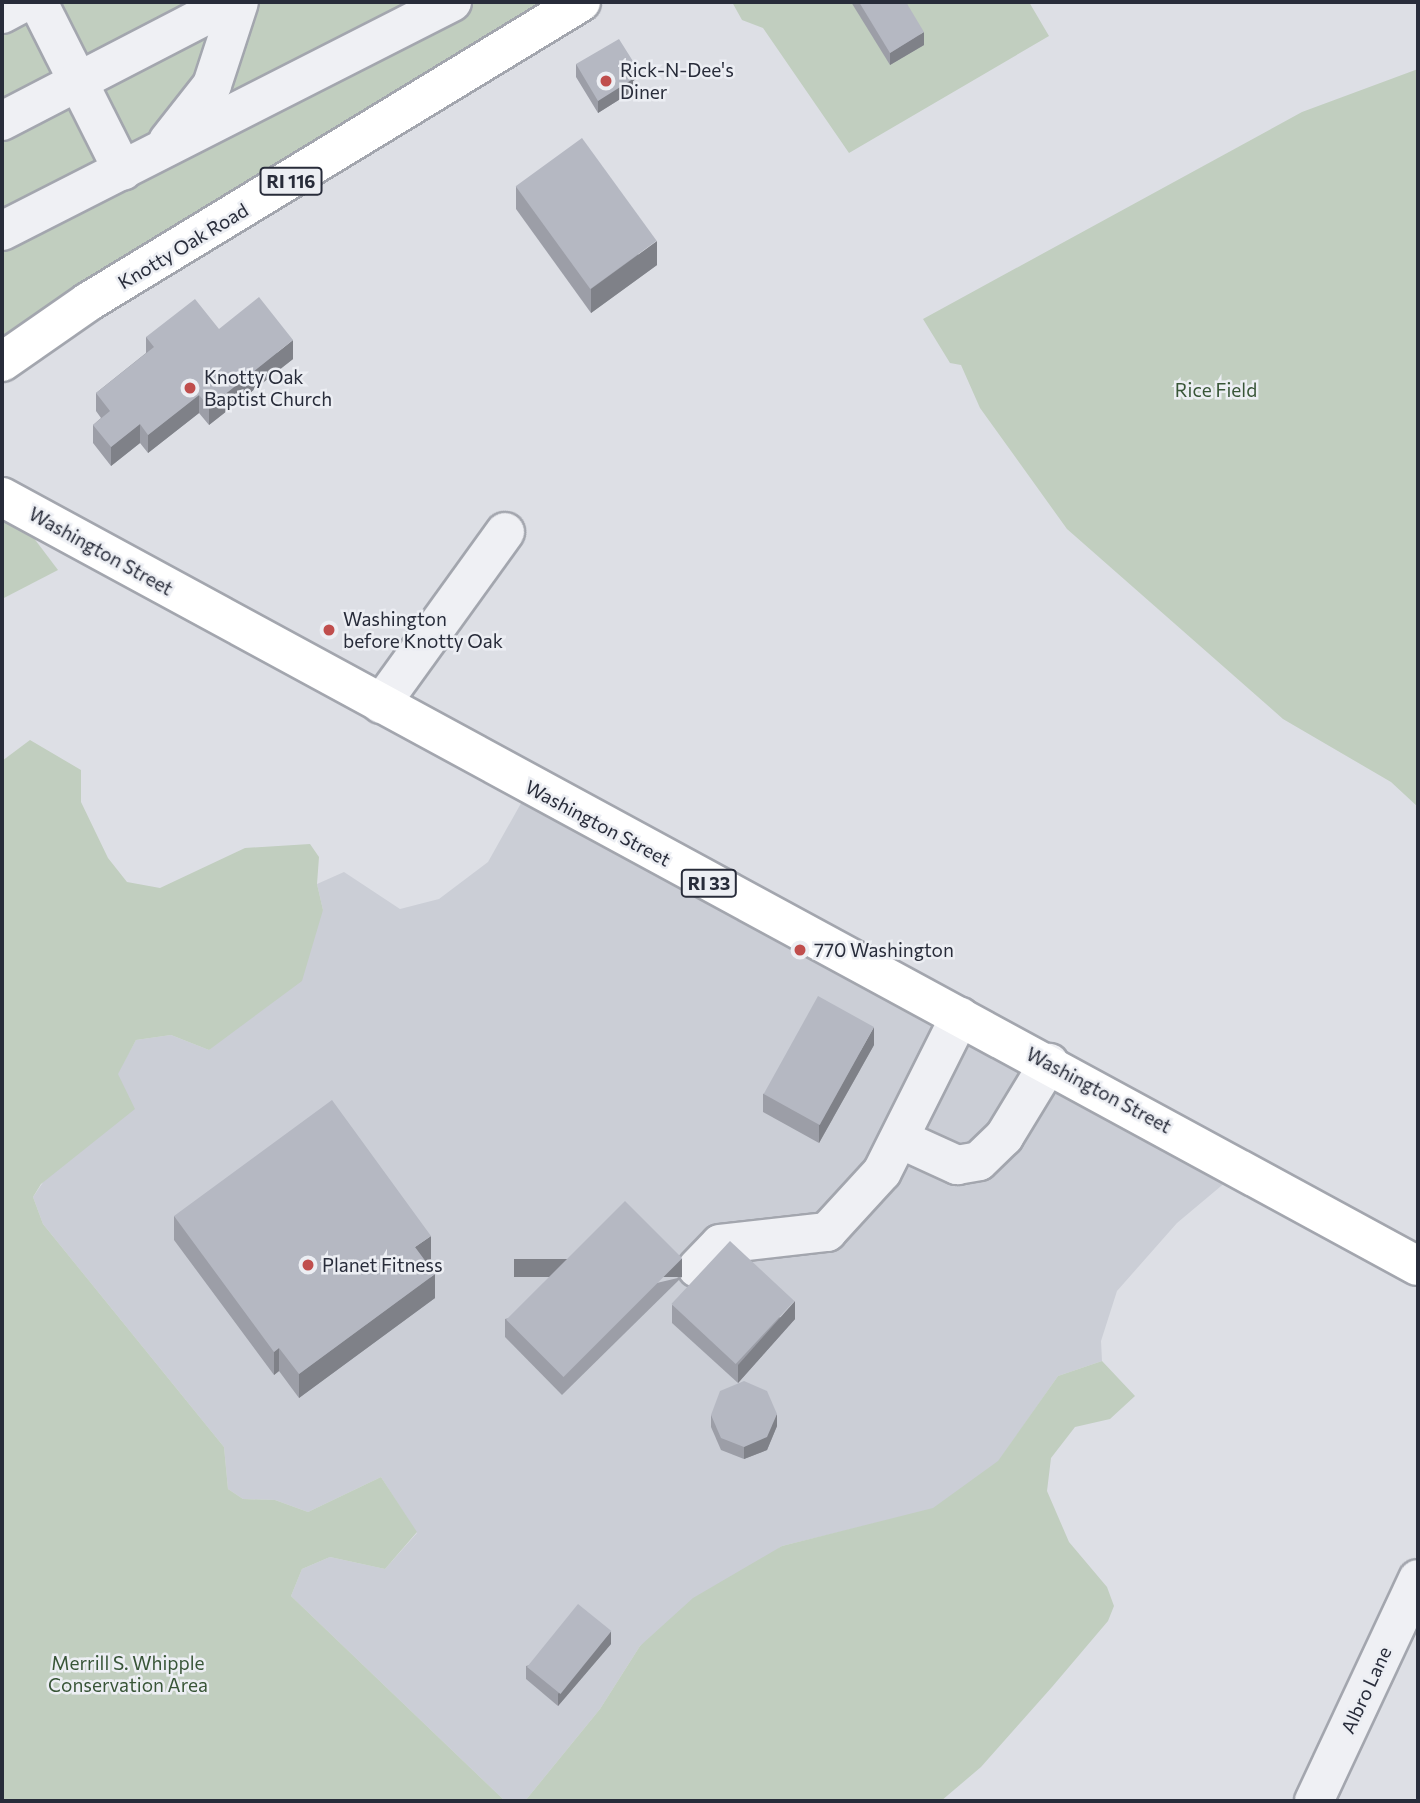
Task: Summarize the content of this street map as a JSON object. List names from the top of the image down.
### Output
{
  "streets": {
    "main road": [
      "RI 116",
      "Knotty Oak Road",
      "Washington Street",
      "RI 33"
    ],
    "street": ["Albro Lane"]
  },
  "parks": ["Rice Field", "Merrill S. Whipple Conservation Area"],
  "places": [
    "Rick-N-Dee's Diner",
    "Knotty Oak Baptist Church",
    "Washington before Knotty Oak",
    "770 Washington",
    "Planet Fitness"
  ]
}
